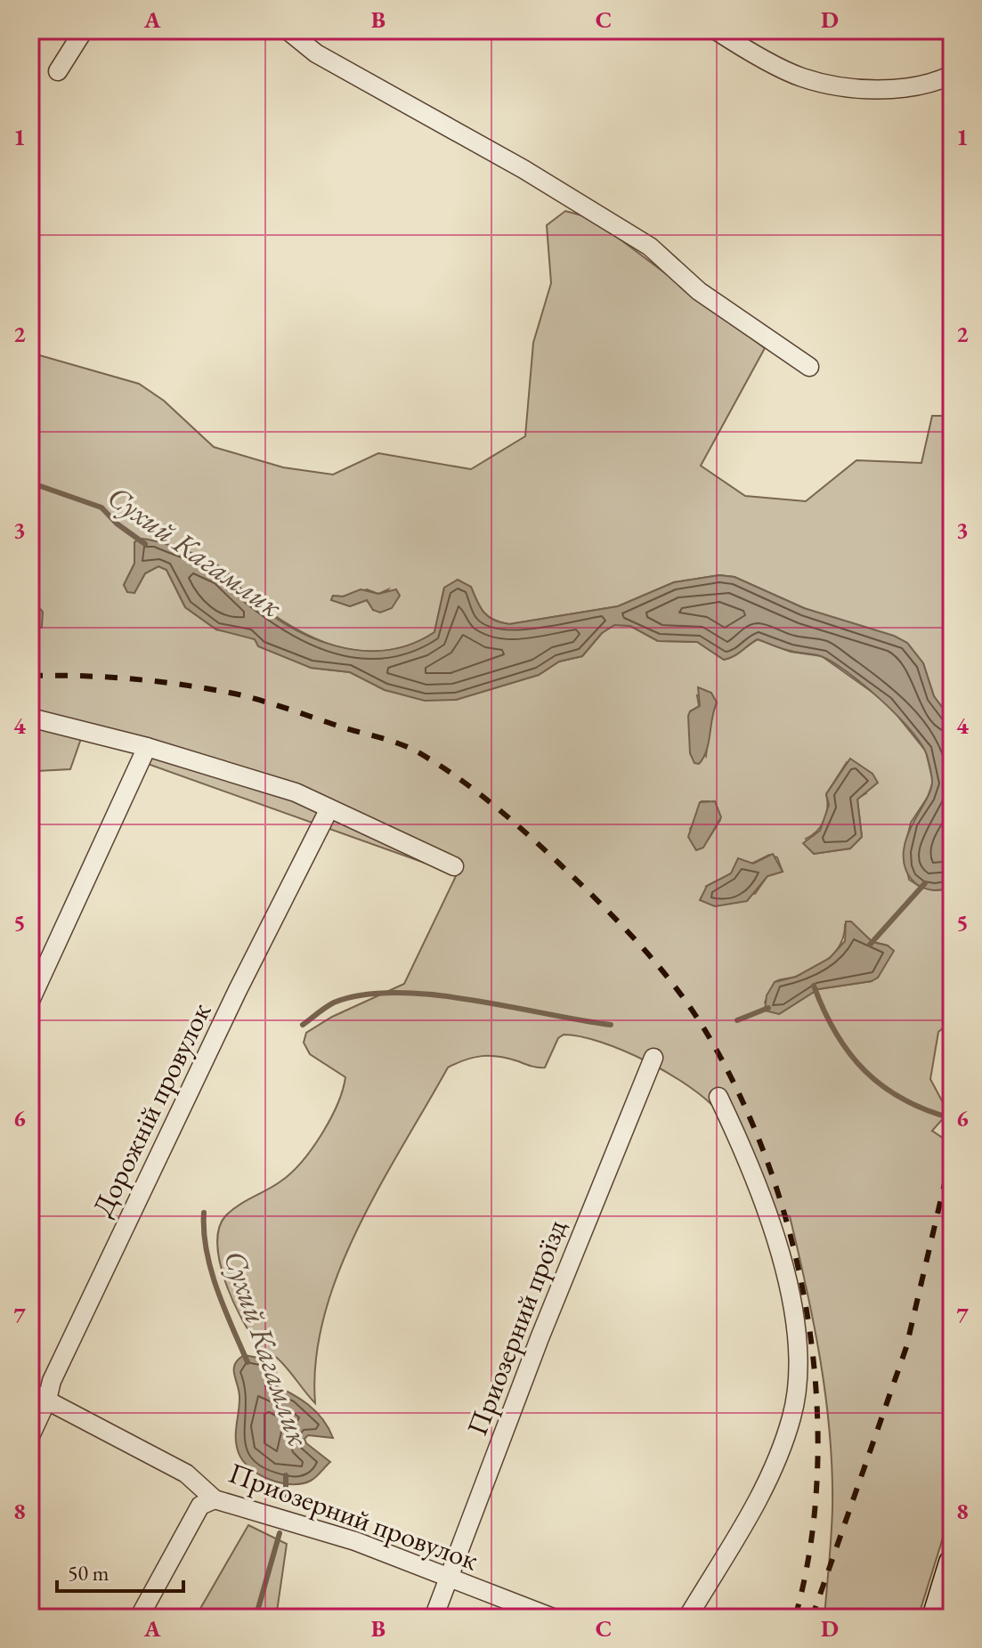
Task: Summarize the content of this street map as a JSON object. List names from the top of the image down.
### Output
{
  "streets": {
    "street": ["Дорожній провулок", "Приозерний проїзд", "Приозерний провулок"]
  },
  "crossings": [
    ["Дорожній провулок", "Приозерний провулок"],
    ["Приозерний проїзд", "Приозерний провулок"]
  ],
  "water": ["Сухий Кагамлик"],
  "scale_bar": "50 m",
  "grid": {
    "columns": [
      "A",
      "B",
      "C",
      "D"
    ],
    "rows": [
      "1",
      "2",
      "3",
      "4",
      "5",
      "6",
      "7",
      "8"
    ]
  }
}
